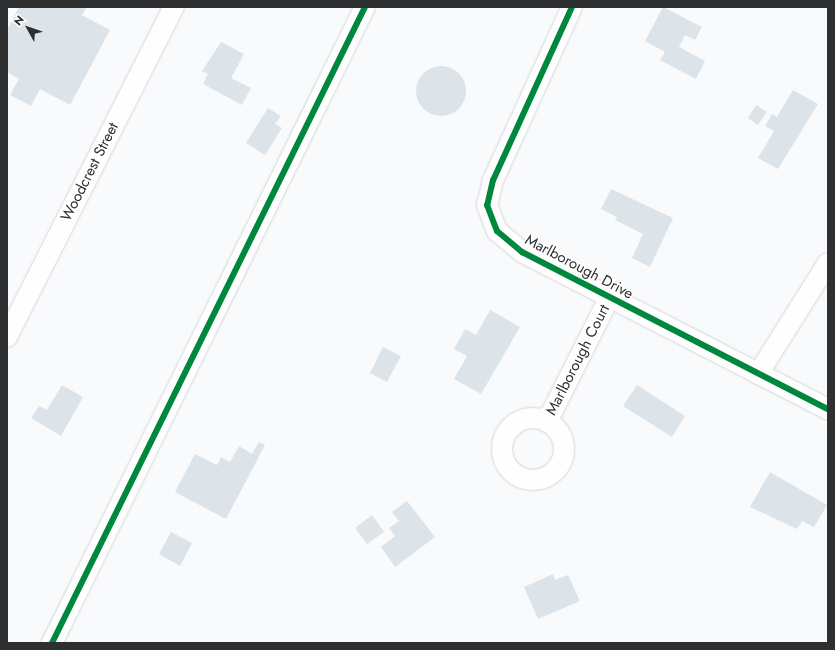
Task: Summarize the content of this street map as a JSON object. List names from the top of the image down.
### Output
{
  "streets": {
    "street": ["Woodcrest Street", "Marlborough Drive", "Marlborough Court"]
  },
  "crossings": [
    ["Marlborough Drive", "Marlborough Court"]
  ],
  "north": "top left"
}
